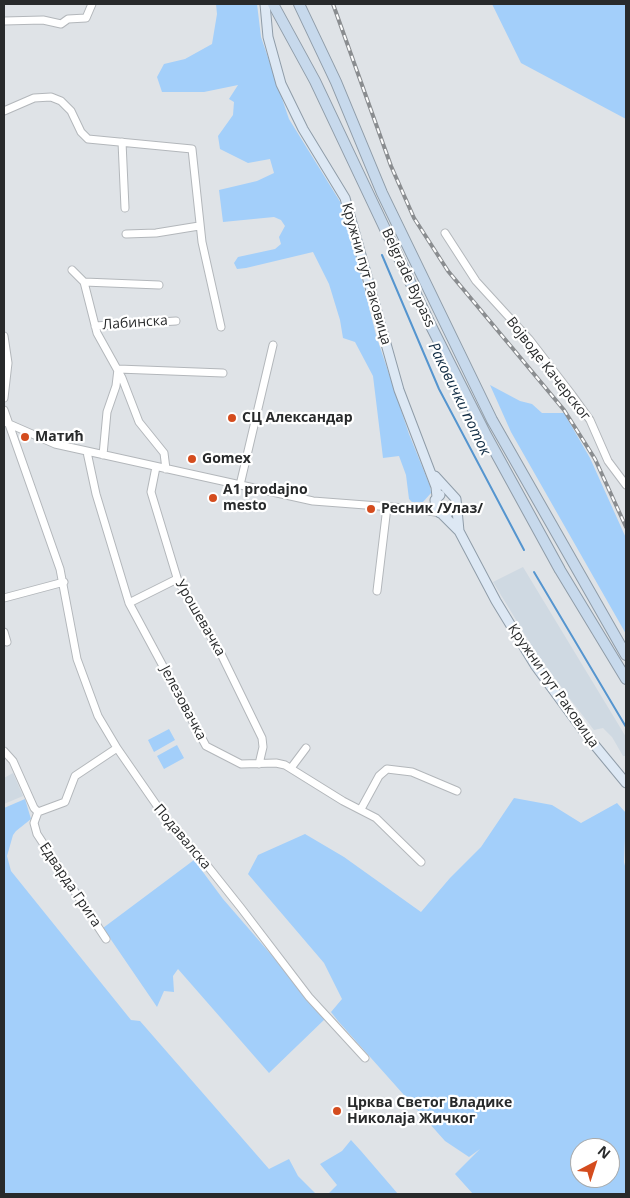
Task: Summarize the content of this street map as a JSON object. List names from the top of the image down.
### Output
{
  "streets": {
    "highway": ["Belgrade Bypass"],
    "main road": ["Кружни пут Раковица"],
    "street": [
      "Лабинска",
      "Војводе Качерског",
      "Урошевачка",
      "Јелезовачка",
      "Подавалска",
      "Едварда Грига"
    ]
  },
  "crossings": [
    ["Урошевачка", "Јелезовачка"]
  ],
  "water": ["Раковички поток"],
  "places": [
    "СЦ Александар",
    "Матић",
    "Gomex",
    "A1 prodajno mesto",
    "Ресник /Улаз/",
    "Црква Светог Владике Николаја Жичког"
  ],
  "north": "top right"
}
